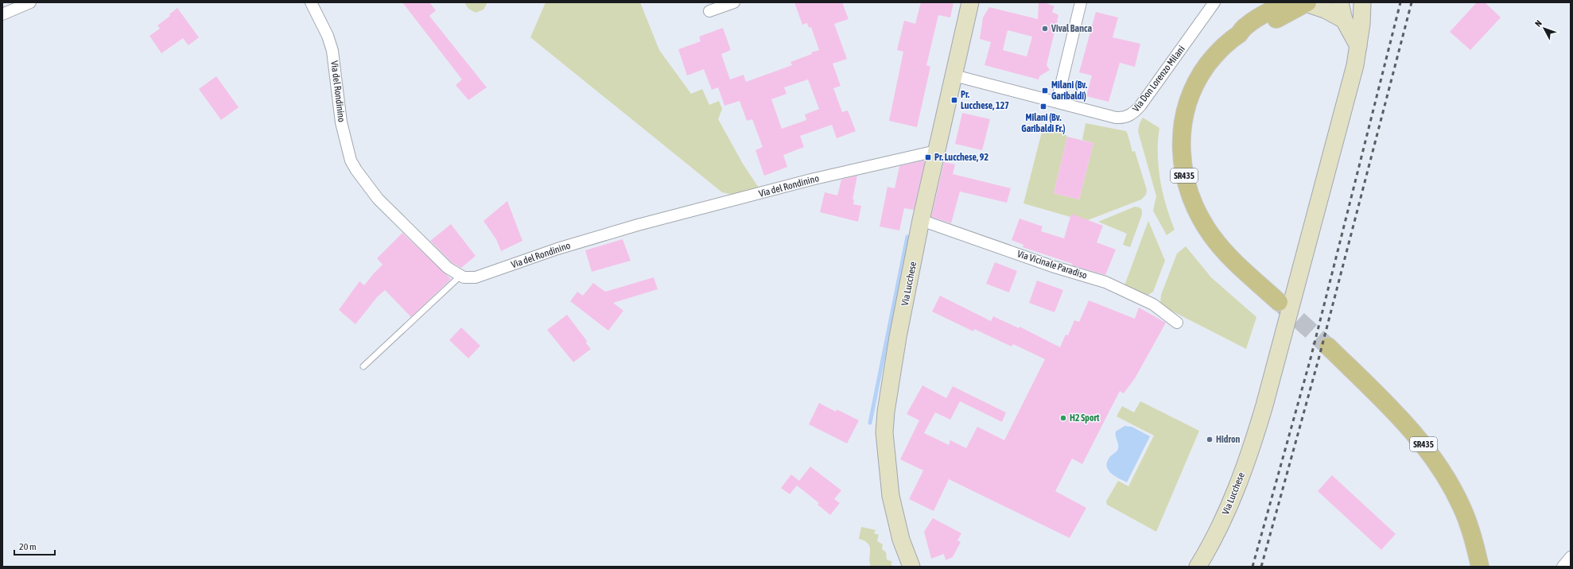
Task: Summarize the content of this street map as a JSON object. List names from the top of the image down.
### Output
{
  "streets": {
    "main road": ["SR435"],
    "street": [
      "Via Don Lorenzo Milani",
      "Via del Rondinino",
      "Via Vicinale Paradiso",
      "Via Lucchese"
    ]
  },
  "crossings": [
    ["Via Don Lorenzo Milani", "Via Lucchese"],
    ["Via del Rondinino", "Via Lucchese"],
    ["Via Vicinale Paradiso", "Via Lucchese"]
  ],
  "places": {
    "other": ["Vival Banca", "H2 Sport", "Hidron"],
    "transit": [
      "Milani (Bv. Garibaldi)",
      "Pr. Lucchese, 127",
      "Milani (Bv. Garibaldi Fr.)",
      "Pr. Lucchese, 92"
    ]
  },
  "scale_bar": "20 m",
  "north": "top left"
}
